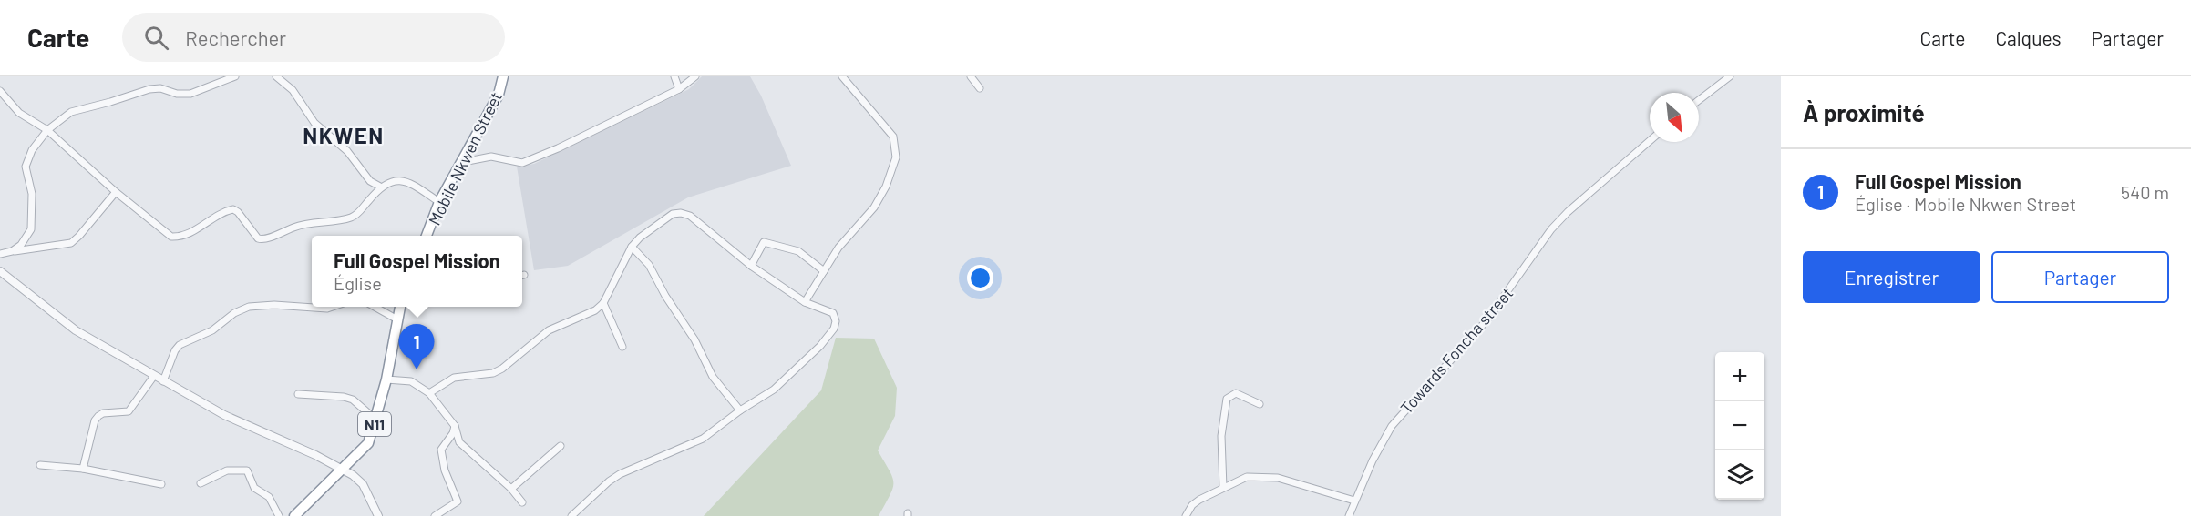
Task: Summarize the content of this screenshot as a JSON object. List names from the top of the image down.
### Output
{
  "streets": {
    "highway": ["Mobile Nkwen Street", "N11"],
    "street": ["Towards Foncha street"]
  },
  "districts": ["NKWEN"],
  "north": "bottom right",
  "page": {
    "header": "Carte",
    "search": "Rechercher",
    "nav": ["Carte", "Calques", "Partager"],
    "heading": "À proximité",
    "list": [
      {
        "mark": "1",
        "name": "Full Gospel Mission",
        "note": "Église · Mobile Nkwen Street",
        "value": "540 m"
      }
    ],
    "buttons": ["Enregistrer", "Partager"],
    "popup": ["Full Gospel Mission", "Église"],
    "pins": "1",
    "map_buttons": ["+", "−"]
  }
}
